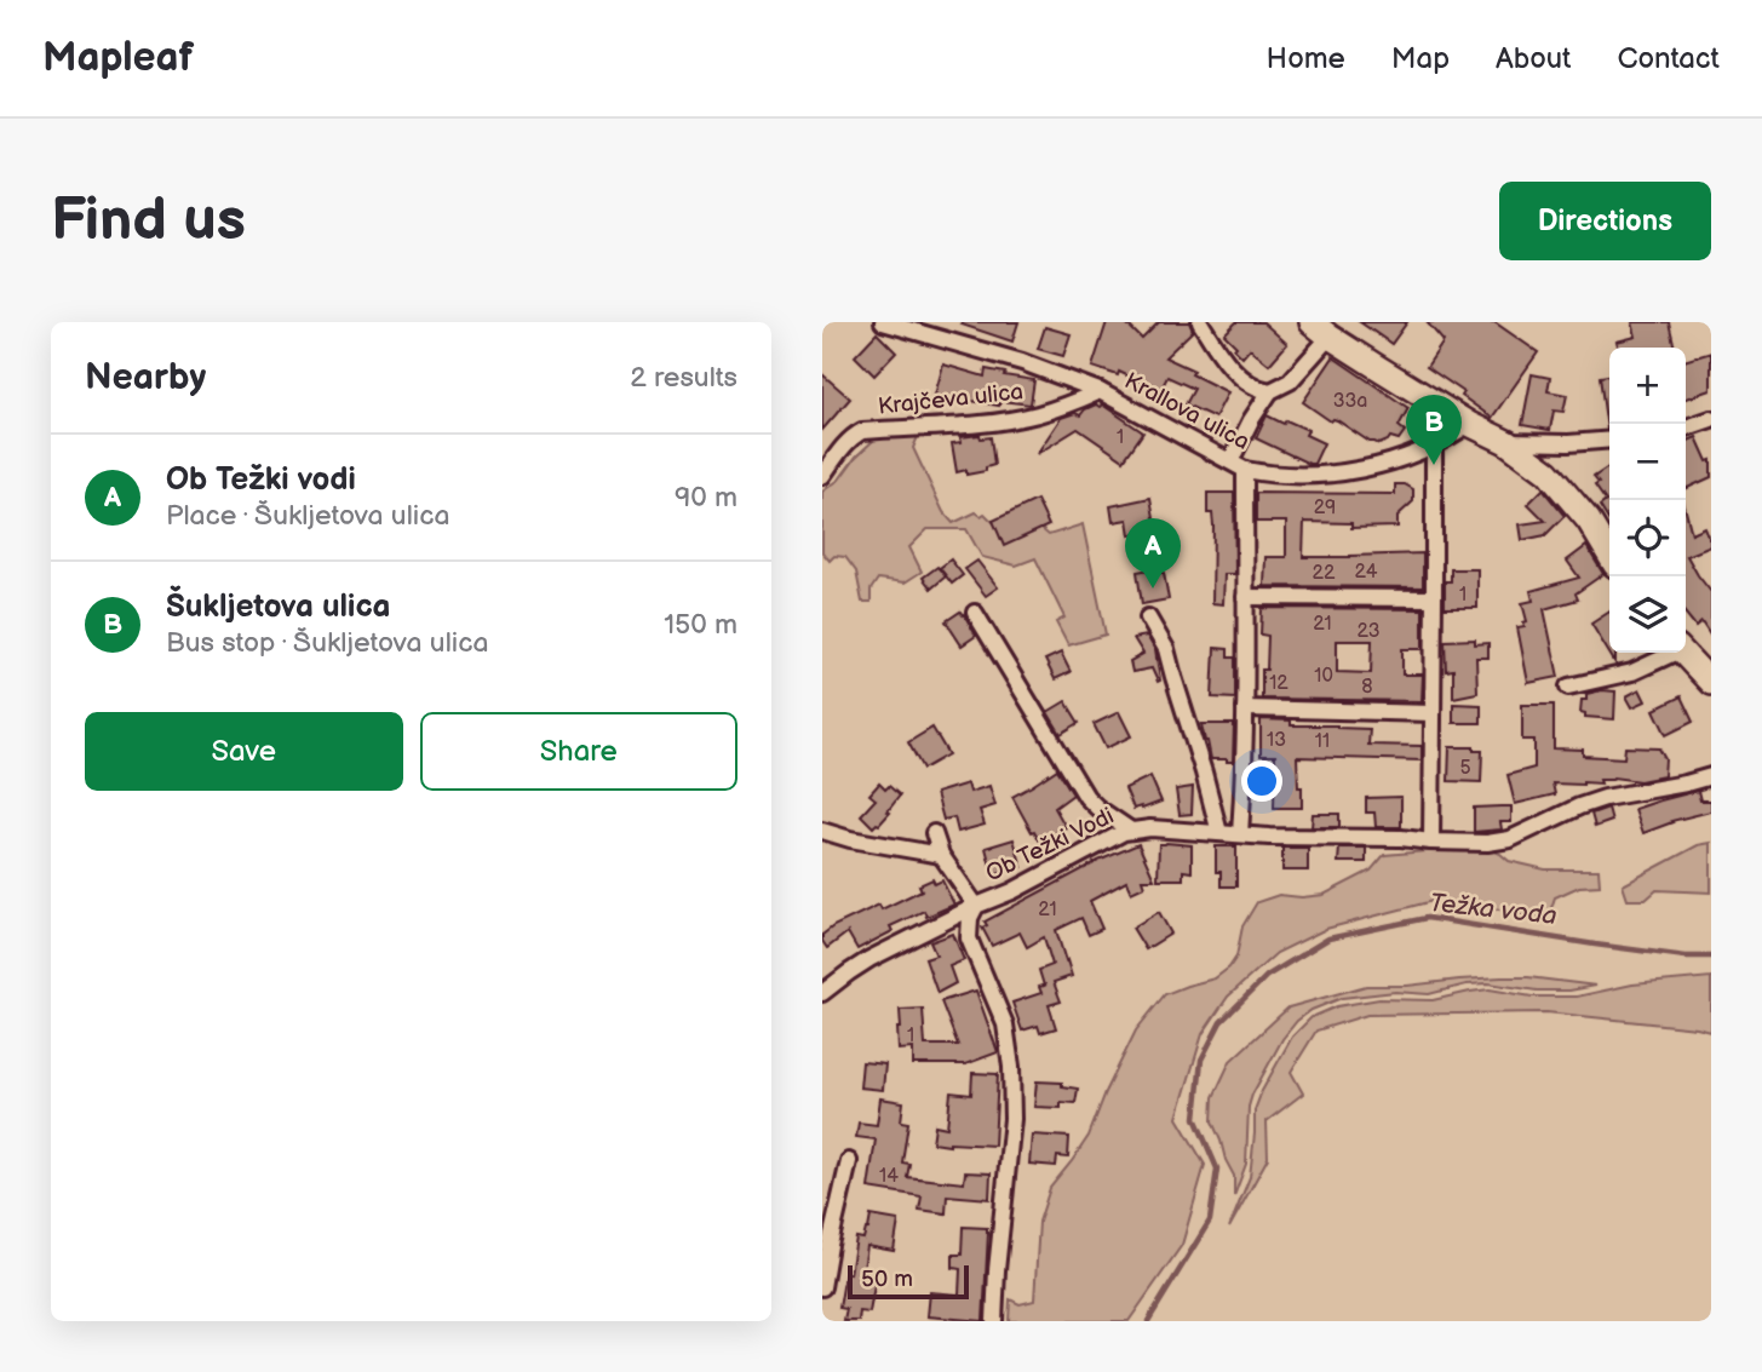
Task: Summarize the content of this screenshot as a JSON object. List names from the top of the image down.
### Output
{
  "streets": {
    "street": ["Krajčeva ulica", "Krallova ulica", "Ob Težki Vodi"]
  },
  "crossings": [
    ["Krajčeva ulica", "Krallova ulica"]
  ],
  "water": ["Težka voda"],
  "house_numbers": [
    "33a",
    "1",
    "29",
    "24",
    "22",
    "1",
    "21",
    "23",
    "10",
    "12",
    "8",
    "13",
    "11",
    "5",
    "21",
    "1",
    "14"
  ],
  "scale_bar": "50 m",
  "page": {
    "header": "Mapleaf",
    "nav": [
      "Home",
      "Map",
      "About",
      "Contact"
    ],
    "buttons": [
      "Directions",
      ["Save", "Share"]
    ],
    "title": "Find us",
    "heading": ["Nearby", "2 results"],
    "map_buttons": ["+", "−"],
    "pins": ["B", "A"],
    "list": [
      {
        "mark": "A",
        "name": "Ob Težki vodi",
        "note": "Place · Šukljetova ulica",
        "value": "90 m"
      },
      {
        "mark": "B",
        "name": "Šukljetova ulica",
        "note": "Bus stop · Šukljetova ulica",
        "value": "150 m"
      }
    ],
    "scale": "50 m"
  }
}
